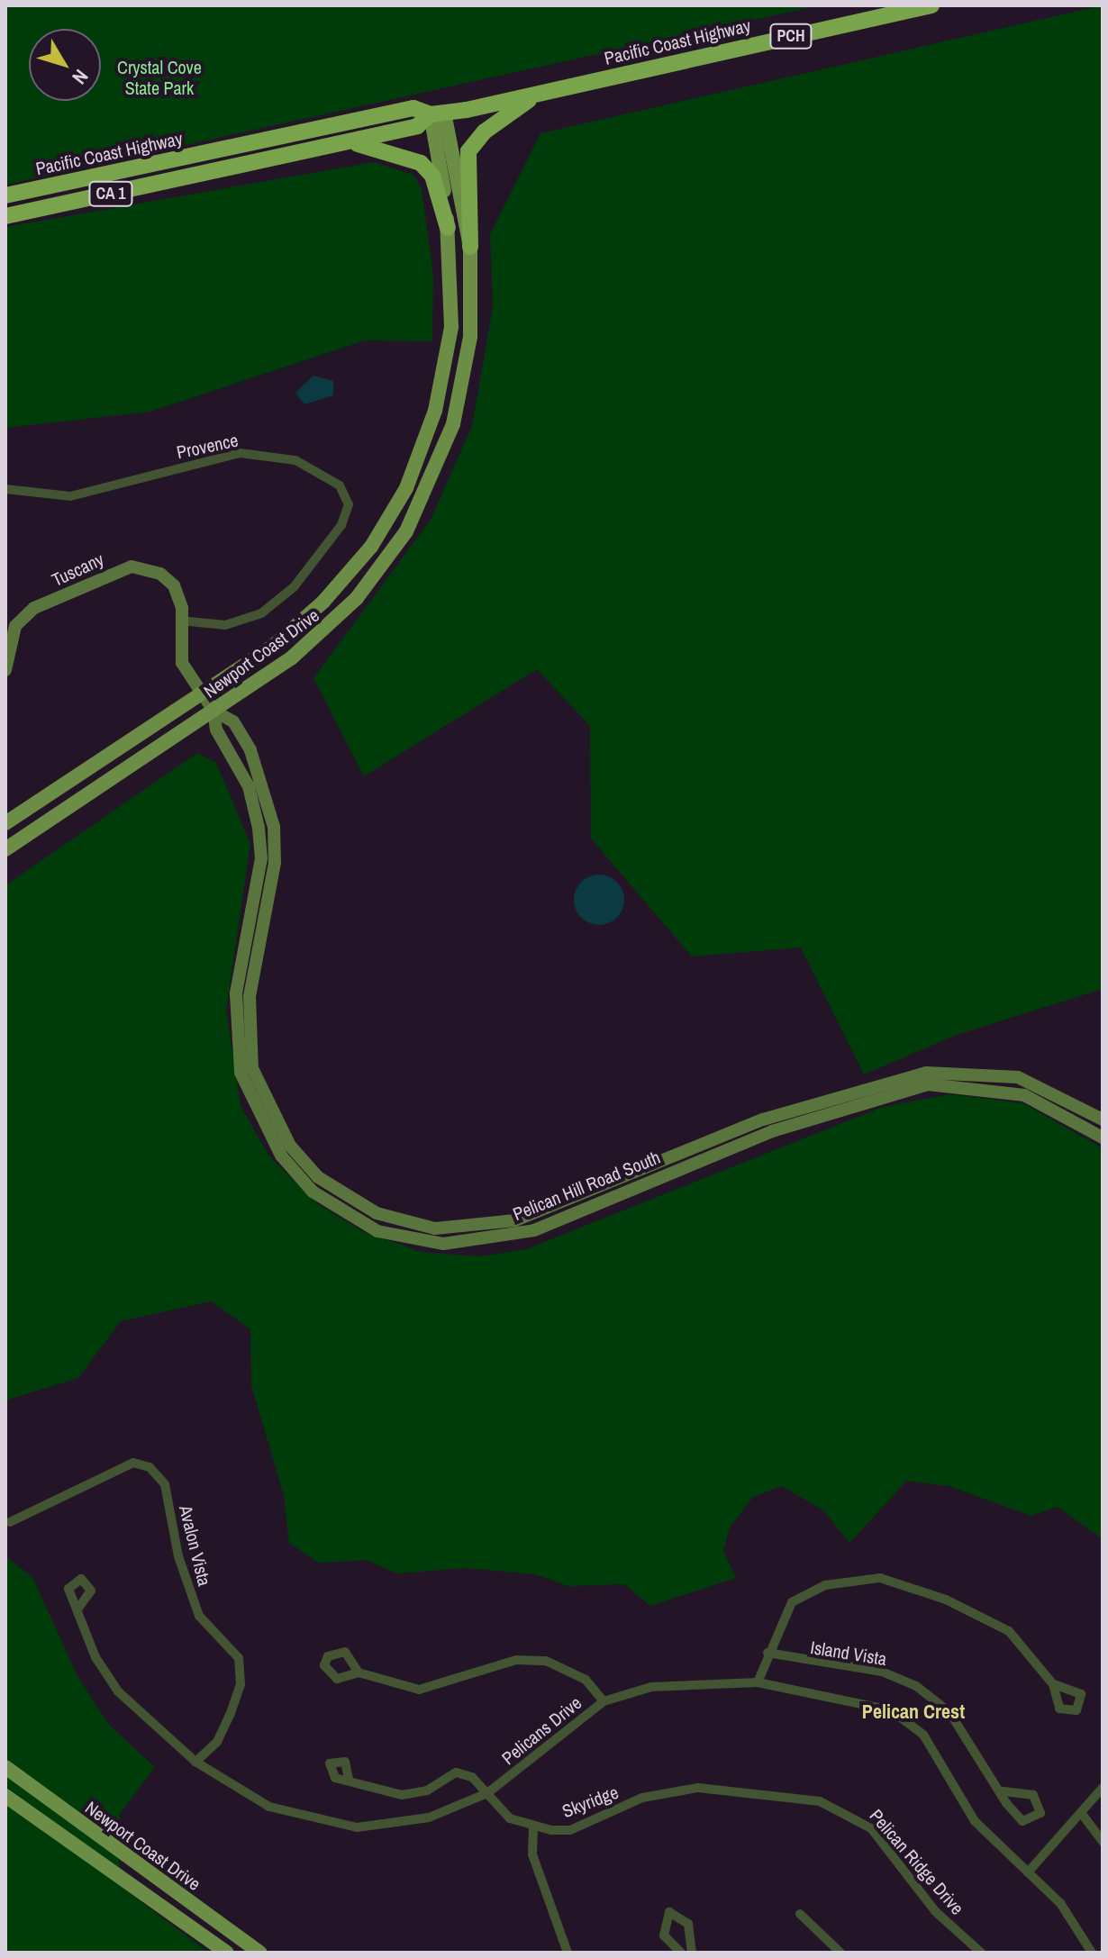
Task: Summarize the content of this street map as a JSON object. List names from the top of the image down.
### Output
{
  "streets": {
    "highway": ["PCH", "Pacific Coast Highway", "CA 1"],
    "main road": ["Newport Coast Drive"],
    "street": [
      "Provence",
      "Tuscany",
      "Pelican Hill Road South",
      "Avalon Vista",
      "Island Vista",
      "Pelicans Drive",
      "Skyridge",
      "Pelican Ridge Drive"
    ]
  },
  "crossings": [
    ["Pacific Coast Highway", "Newport Coast Drive"],
    ["Provence", "Tuscany"],
    ["Tuscany", "Newport Coast Drive"],
    ["Tuscany", "Pelican Hill Road South"],
    ["Newport Coast Drive", "Pelican Hill Road South"],
    ["Avalon Vista", "Pelicans Drive"],
    ["Skyridge", "Pelican Ridge Drive"]
  ],
  "districts": ["Pelican Crest"],
  "parks": ["Crystal Cove State Park"],
  "north": "bottom right"
}
